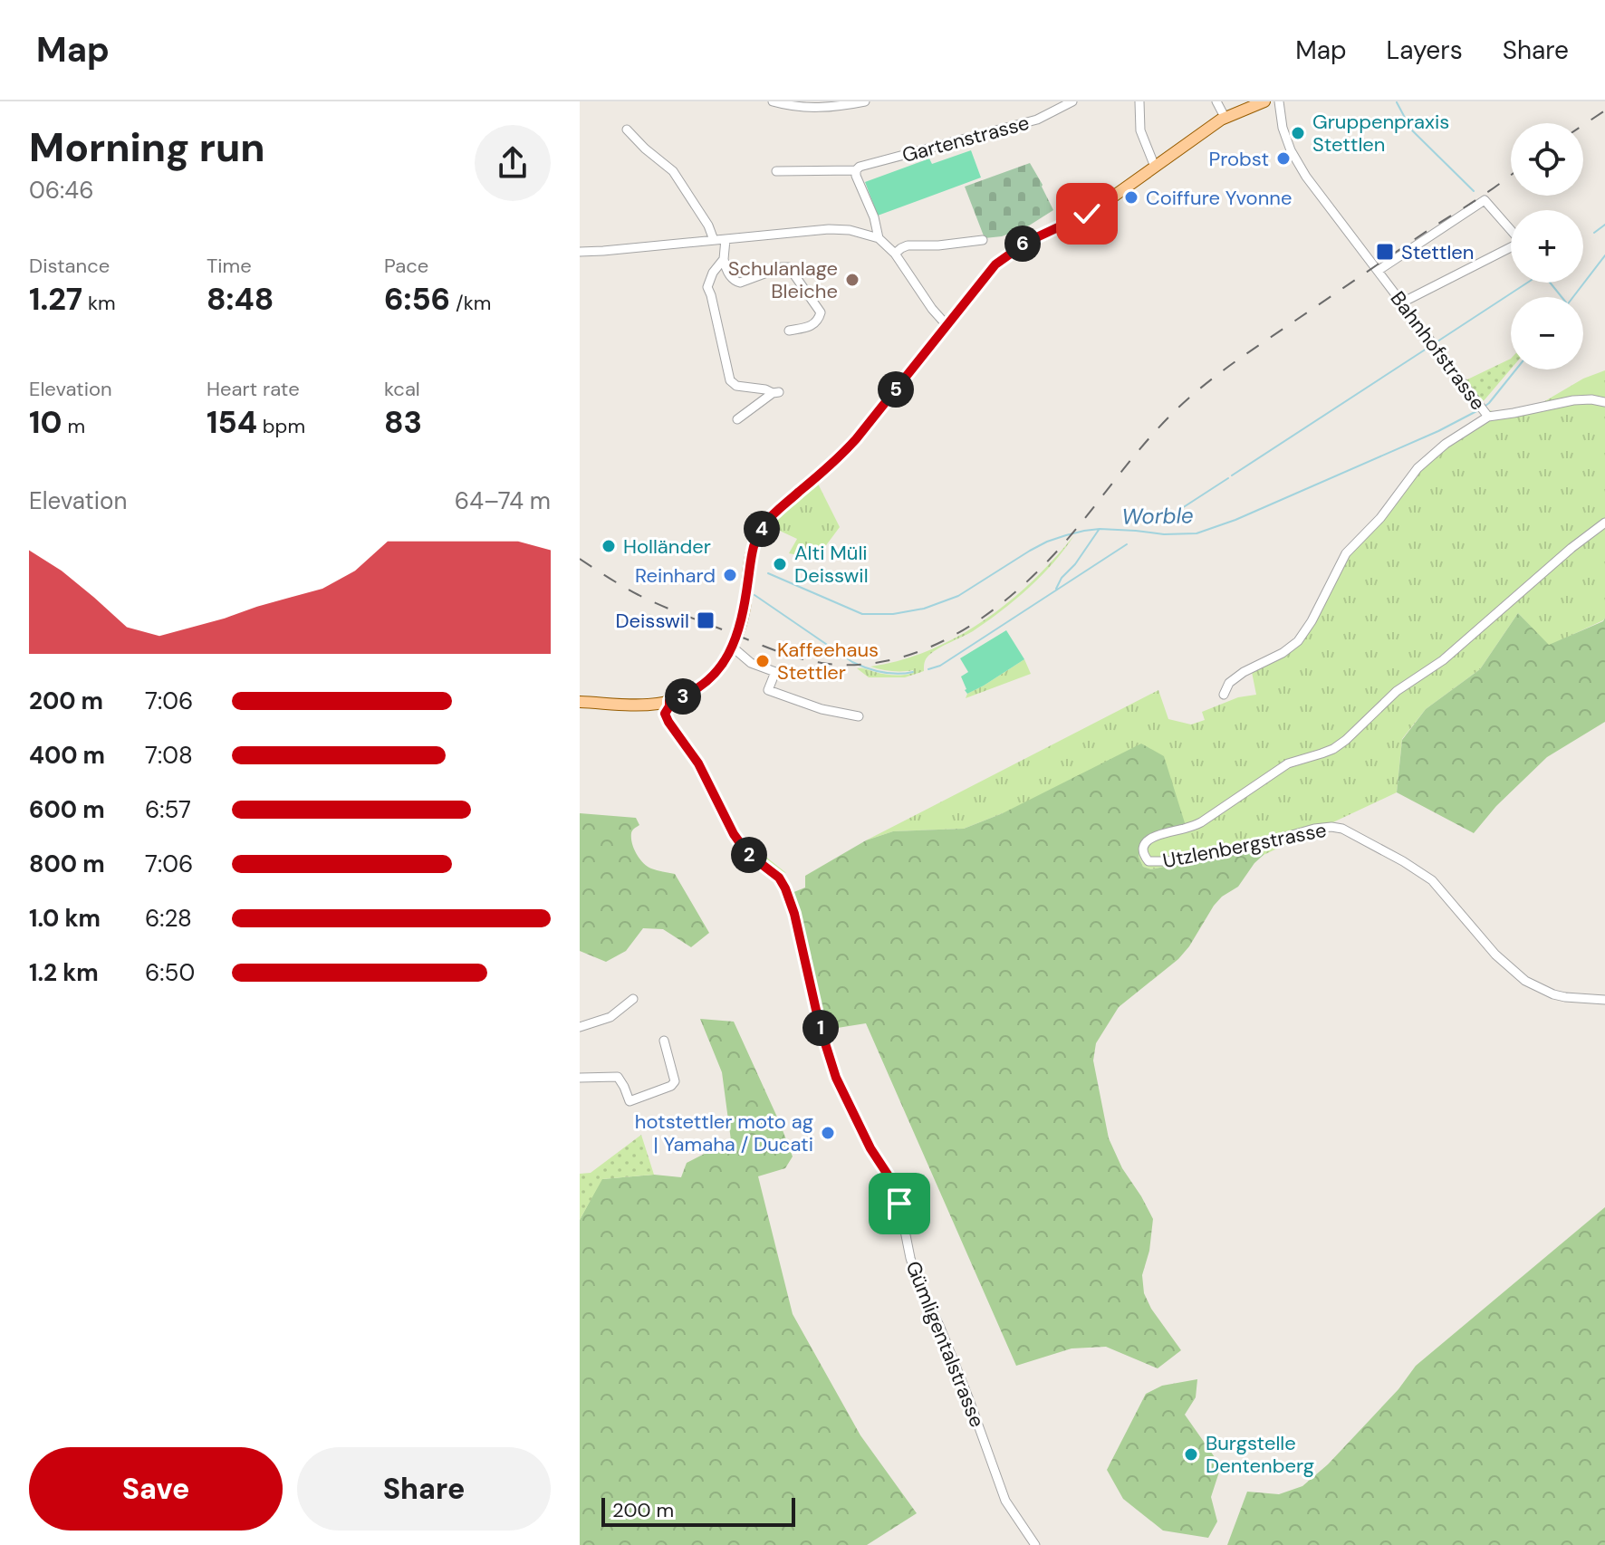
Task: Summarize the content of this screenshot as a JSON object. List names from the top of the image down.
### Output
{
  "streets": {
    "street": [
      "Gartenstrasse",
      "Bahnhofstrasse",
      "Utzlenbergstrasse",
      "Gümligentalstrasse"
    ]
  },
  "water": ["Worble"],
  "places": {
    "other": [
      "Gruppenpraxis Stettlen",
      "Probst",
      "Coiffure Yvonne",
      "Schulanlage Bleiche",
      "Holländer",
      "Alti Müli Deisswil",
      "Reinhard",
      "Kaffeehaus Stettler",
      "hotstettler moto ag | Yamaha / Ducati",
      "Burgstelle Dentenberg"
    ],
    "transit": ["Stettlen", "Deisswil"]
  },
  "scale_bar": "200 m",
  "page": {
    "header": "Map",
    "nav": ["Map", "Layers", "Share"],
    "heading": ["Morning run", "06:46"],
    "map_buttons": ["+", "−"],
    "stats": [
      ["Distance", "1.27 km"],
      ["Time", "8:48"],
      ["Pace", "6:56 /km"],
      ["Elevation", "10 m"],
      ["Heart rate", "154 bpm"],
      ["kcal", "83"]
    ],
    "pins": [
      "6",
      "5",
      "4",
      "3",
      "2",
      "1"
    ],
    "chart": ["Elevation", "64–74 m"],
    "list": [
      {
        "name": "200 m",
        "note": "7:06"
      },
      {
        "name": "400 m",
        "note": "7:08"
      },
      {
        "name": "600 m",
        "note": "6:57"
      },
      {
        "name": "800 m",
        "note": "7:06"
      },
      {
        "name": "1.0 km",
        "note": "6:28"
      },
      {
        "name": "1.2 km",
        "note": "6:50"
      }
    ],
    "buttons": ["Save", "Share"],
    "scale": "200 m"
  }
}
